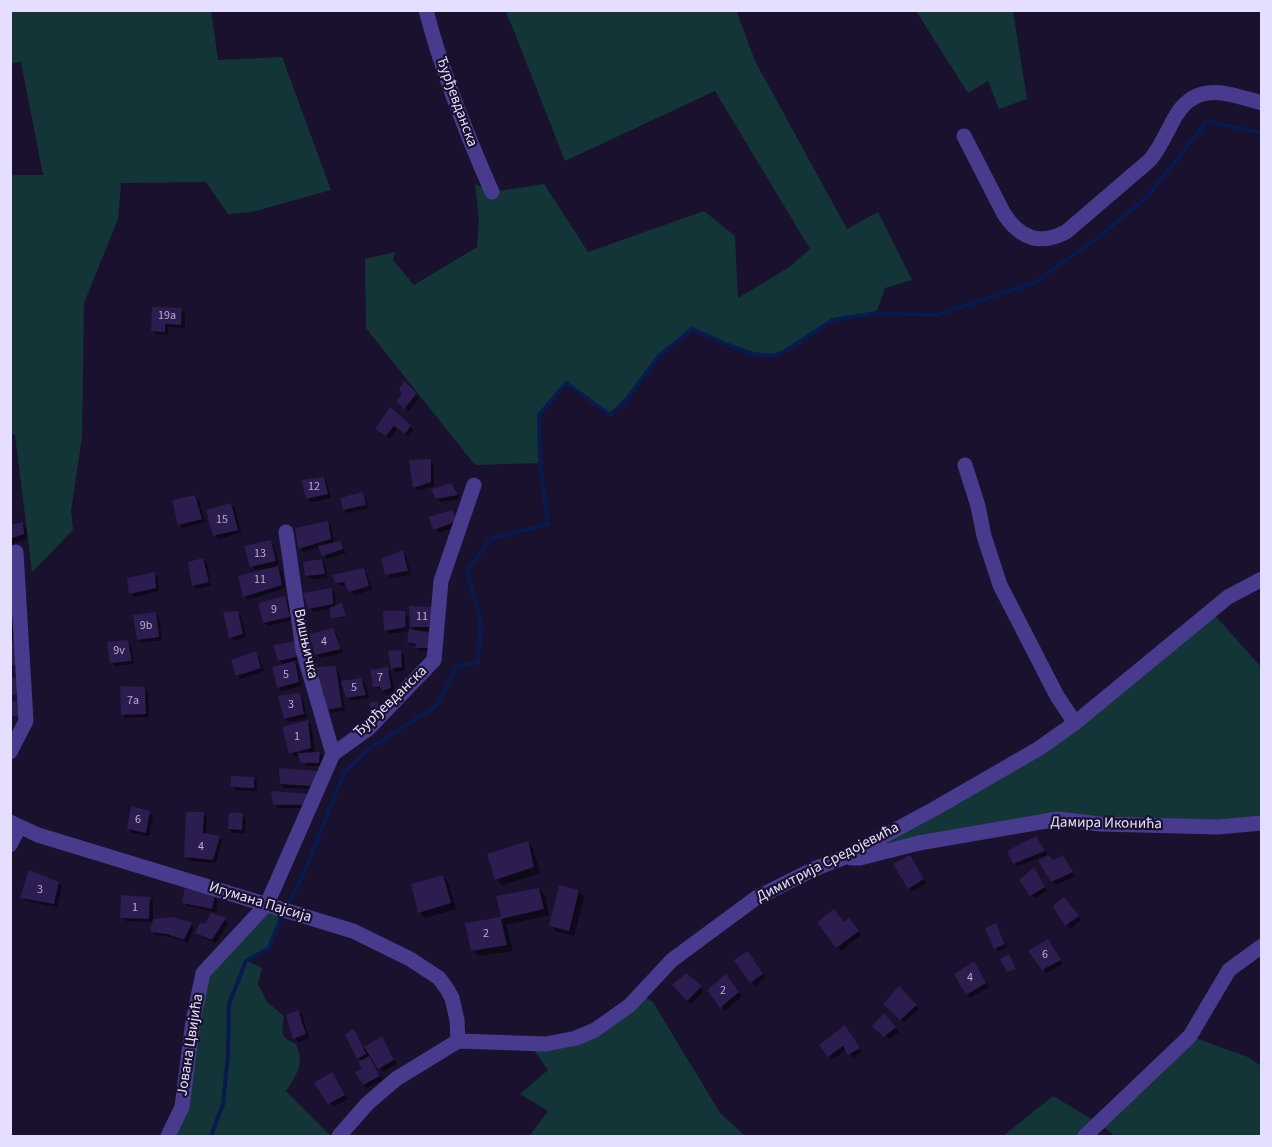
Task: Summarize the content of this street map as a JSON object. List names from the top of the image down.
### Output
{
  "streets": {
    "street": [
      "Ђурђевданска",
      "Вишњичка",
      "Дамира Иконића",
      "Димитрија Средојевића",
      "Игумана Пајсија",
      "Јована Цвијића"
    ]
  },
  "crossings": [
    ["Ђурђевданска", "Вишњичка"],
    ["Дамира Иконића", "Димитрија Средојевића"],
    ["Димитрија Средојевића", "Игумана Пајсија"],
    ["Игумана Пајсија", "Јована Цвијића"]
  ],
  "house_numbers": [
    "19a",
    "12",
    "15",
    "13",
    "11",
    "9",
    "11",
    "9b",
    "4",
    "9v",
    "5",
    "7",
    "5",
    "7a",
    "3",
    "1",
    "6",
    "4",
    "3",
    "1",
    "2",
    "6",
    "4",
    "2"
  ]
}
